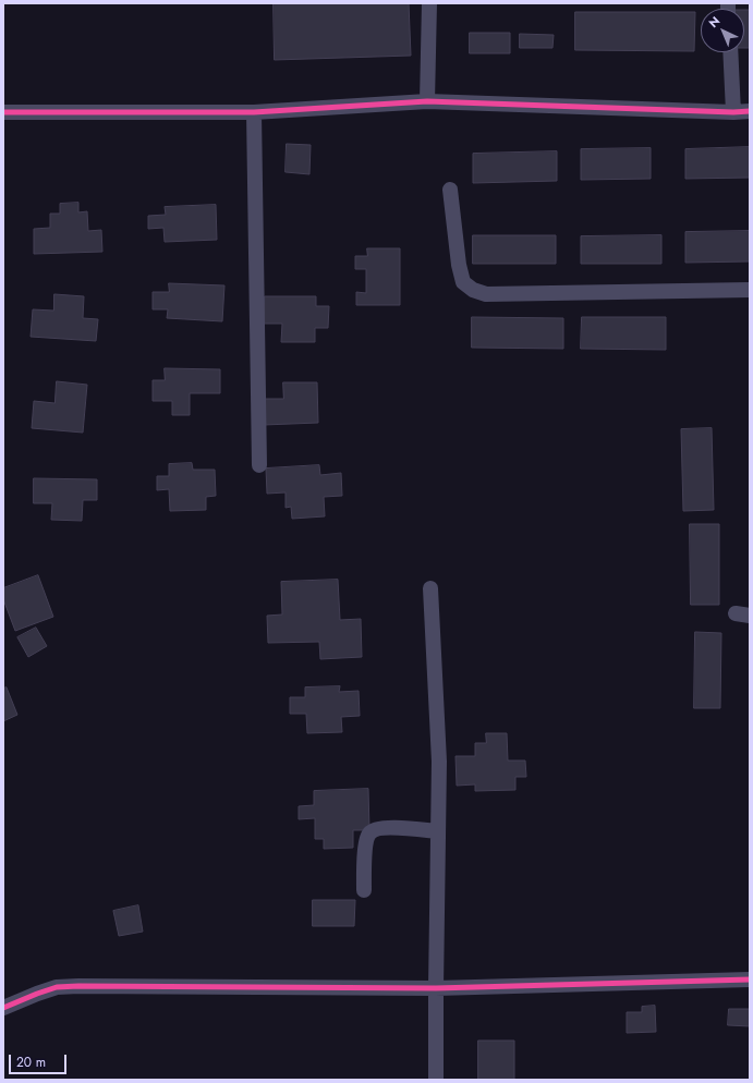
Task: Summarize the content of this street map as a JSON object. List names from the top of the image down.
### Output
{
  "scale_bar": "20 m",
  "north": "top left"
}
